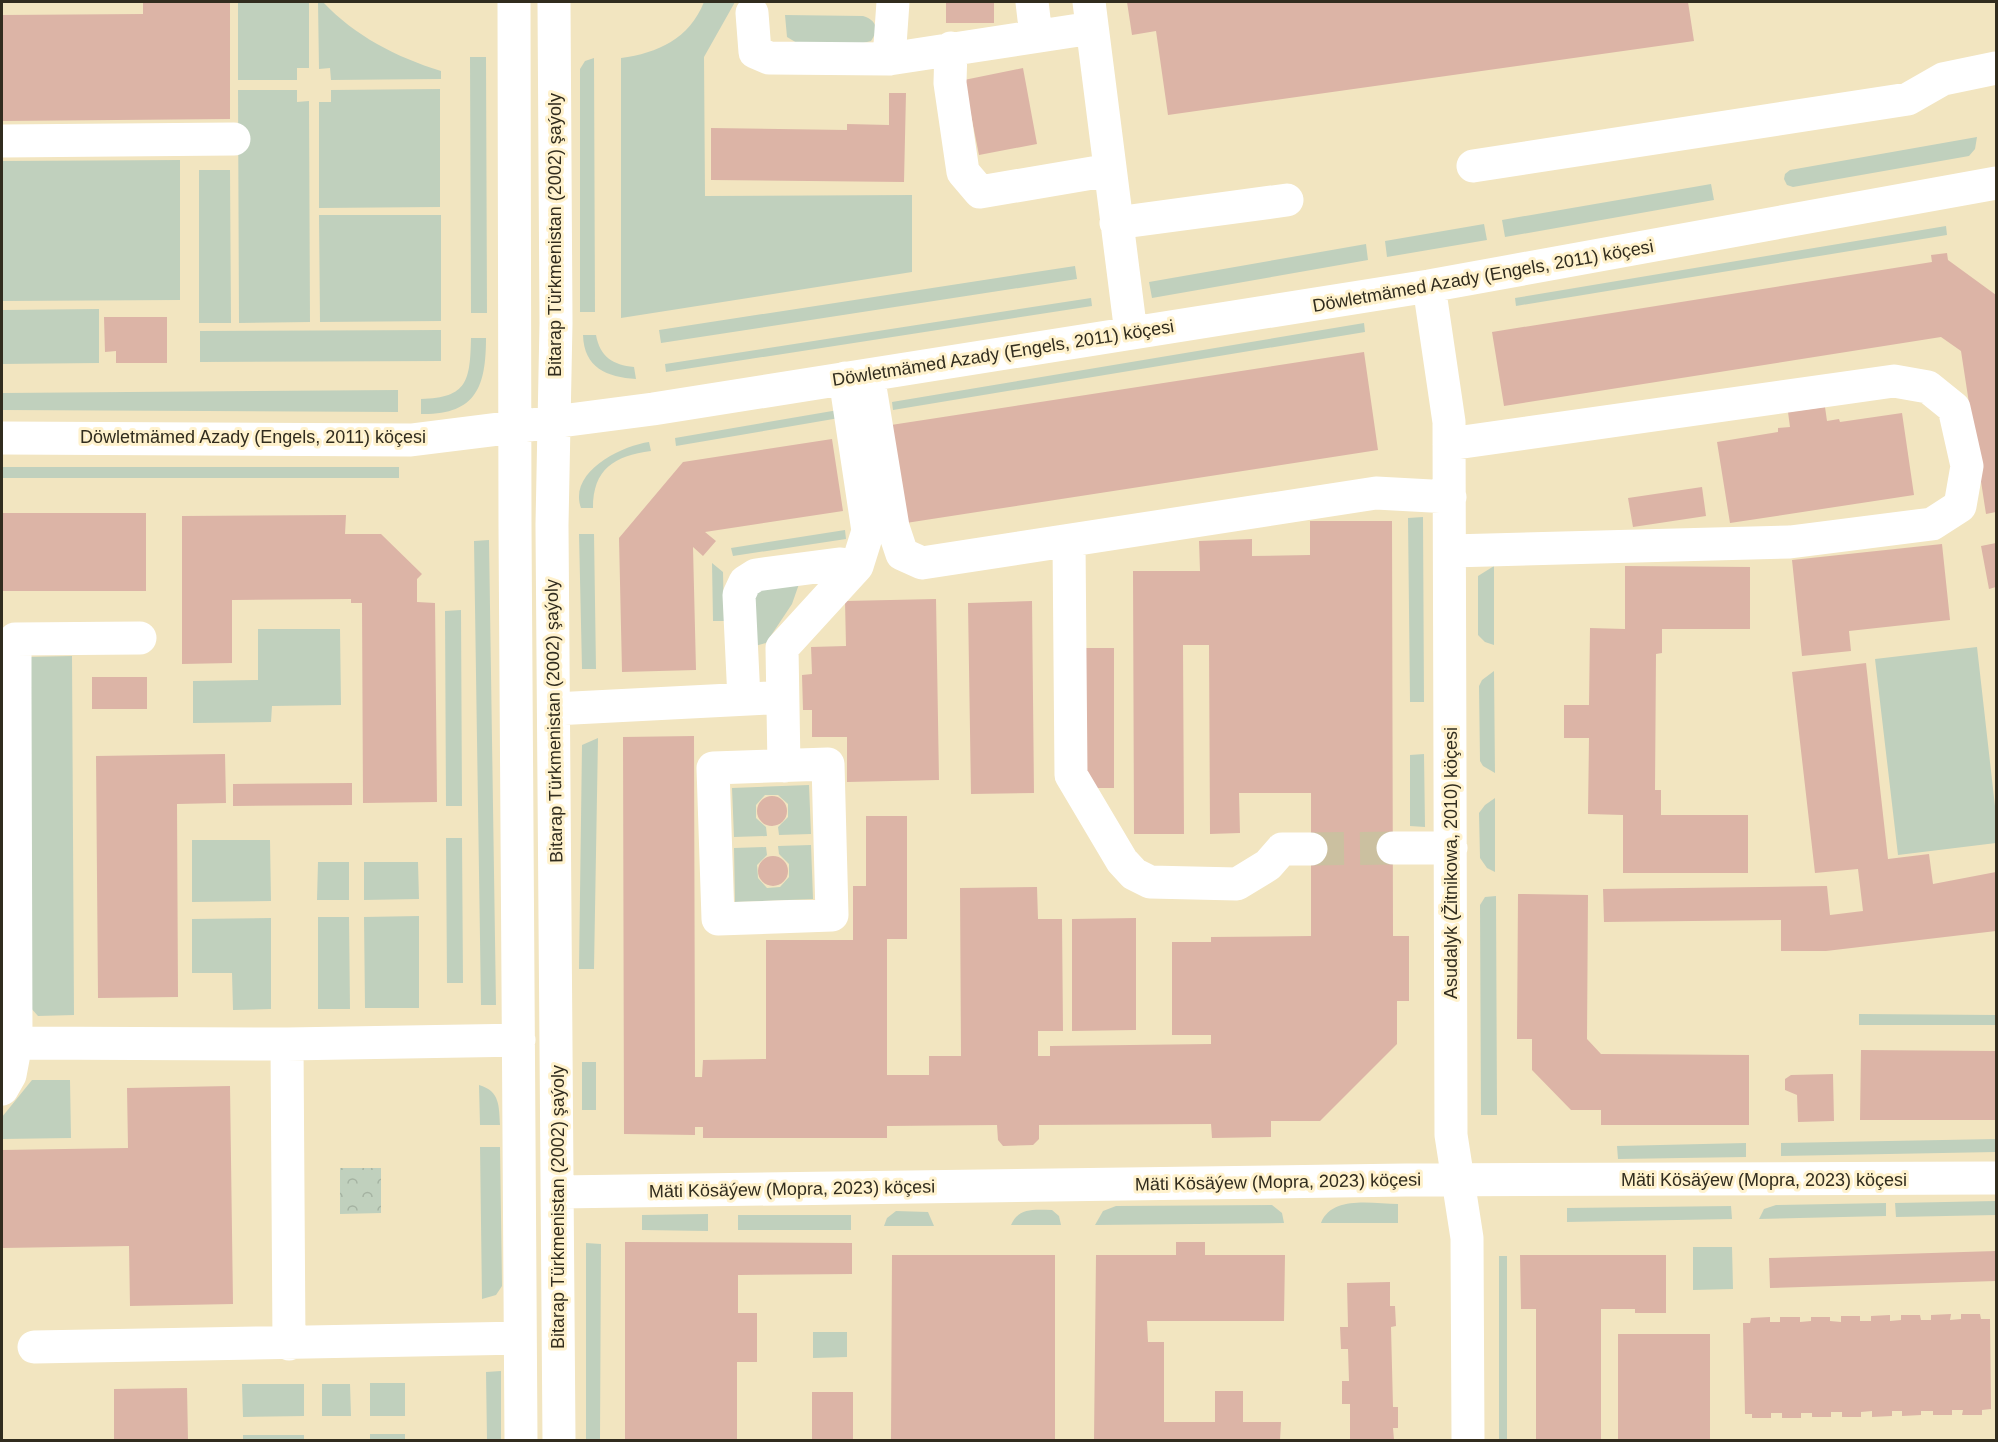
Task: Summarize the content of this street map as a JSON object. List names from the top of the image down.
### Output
{
  "streets": {
    "street": [
      "Bitarap Türkmenistan (2002) şaýoly",
      "Döwletmämed Azady (Engels, 2011) köçesi",
      "Asudalyk (Žitnikowa, 2010) köçesi",
      "Mäti Kösäýew (Mopra, 2023) köçesi"
    ]
  },
  "crossings": [
    ["Bitarap Türkmenistan (2002) şaýoly", "Döwletmämed Azady (Engels, 2011) köçesi"],
    ["Bitarap Türkmenistan (2002) şaýoly", "Mäti Kösäýew (Mopra, 2023) köçesi"],
    ["Döwletmämed Azady (Engels, 2011) köçesi", "Asudalyk (Žitnikowa, 2010) köçesi"],
    ["Asudalyk (Žitnikowa, 2010) köçesi", "Mäti Kösäýew (Mopra, 2023) köçesi"]
  ]
}
